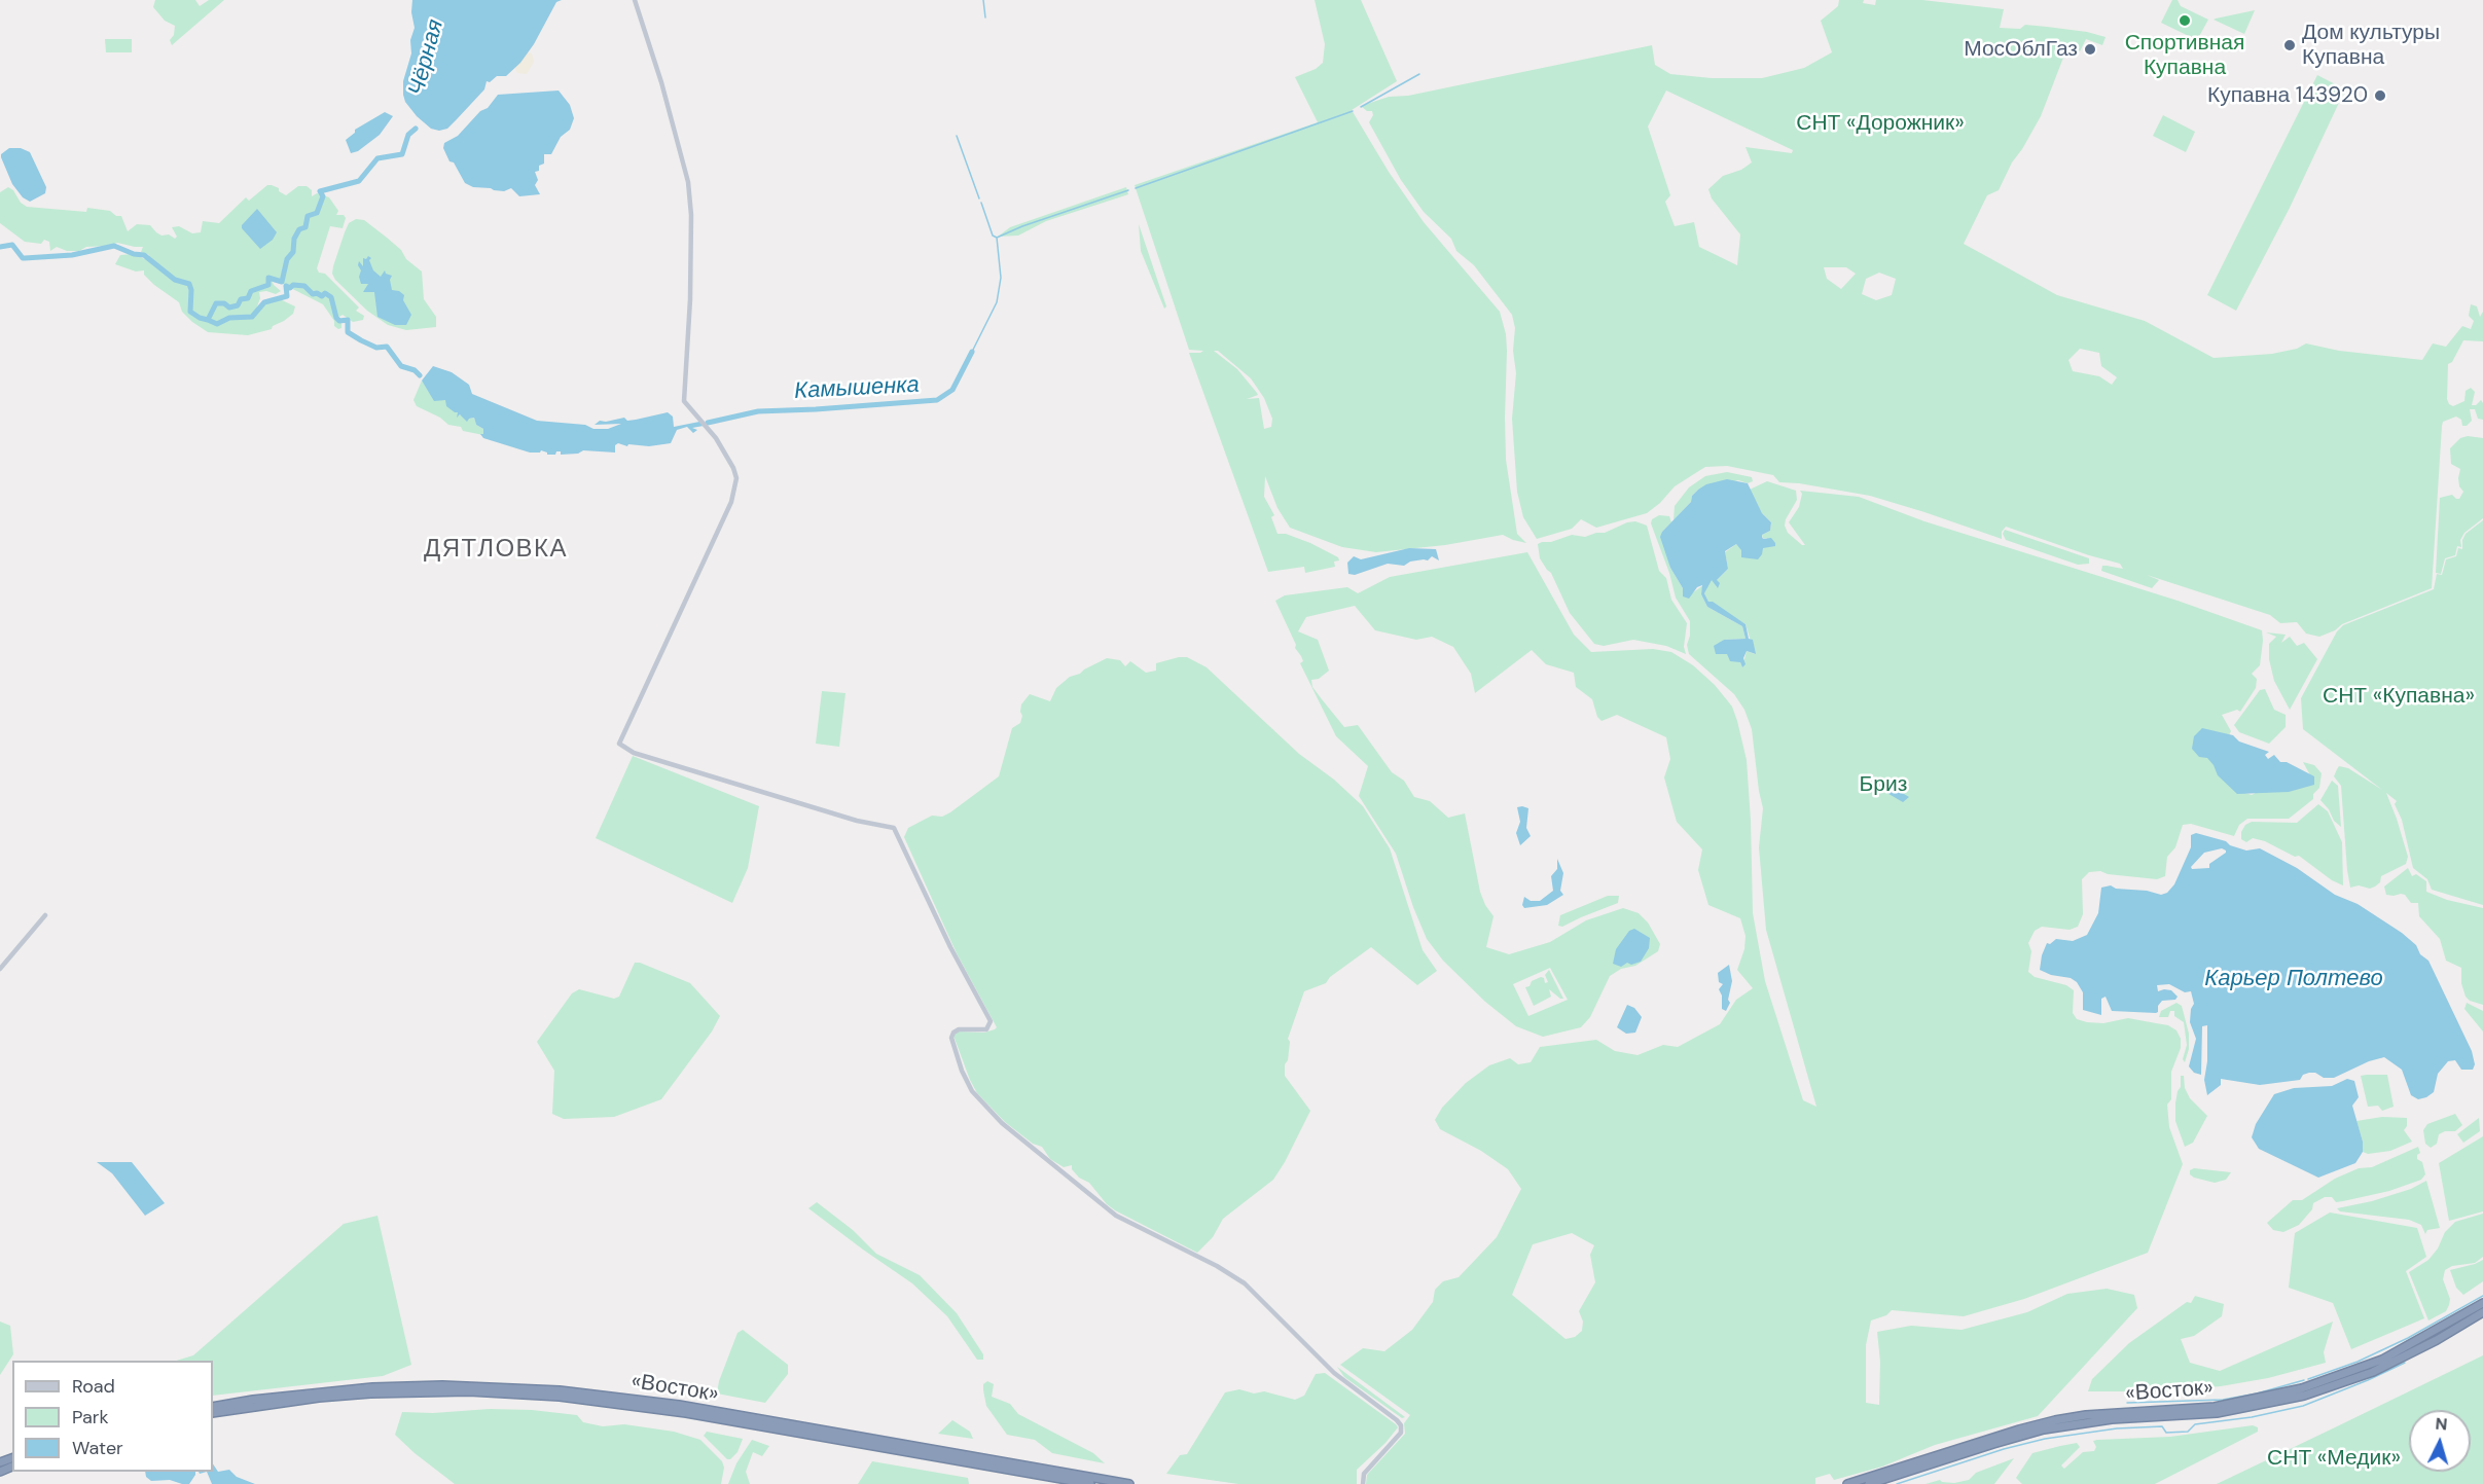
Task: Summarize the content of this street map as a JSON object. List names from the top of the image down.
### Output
{
  "streets": {
    "highway": ["«Восток»"]
  },
  "districts": ["ДЯТЛОВКА"],
  "water": ["Чёрная", "Камышенка", "Карьер Полтево"],
  "parks": [
    "СНТ «Дорожник»",
    "СНТ «Купавна»",
    "Бриз",
    "СНТ «Медик»"
  ],
  "places": [
    "Спортивная Купавна",
    "Дом культуры Купавна",
    "МосОблГаз",
    "Купавна 143920"
  ],
  "legend": ["Road", "Park", "Water"],
  "north": "top"
}
